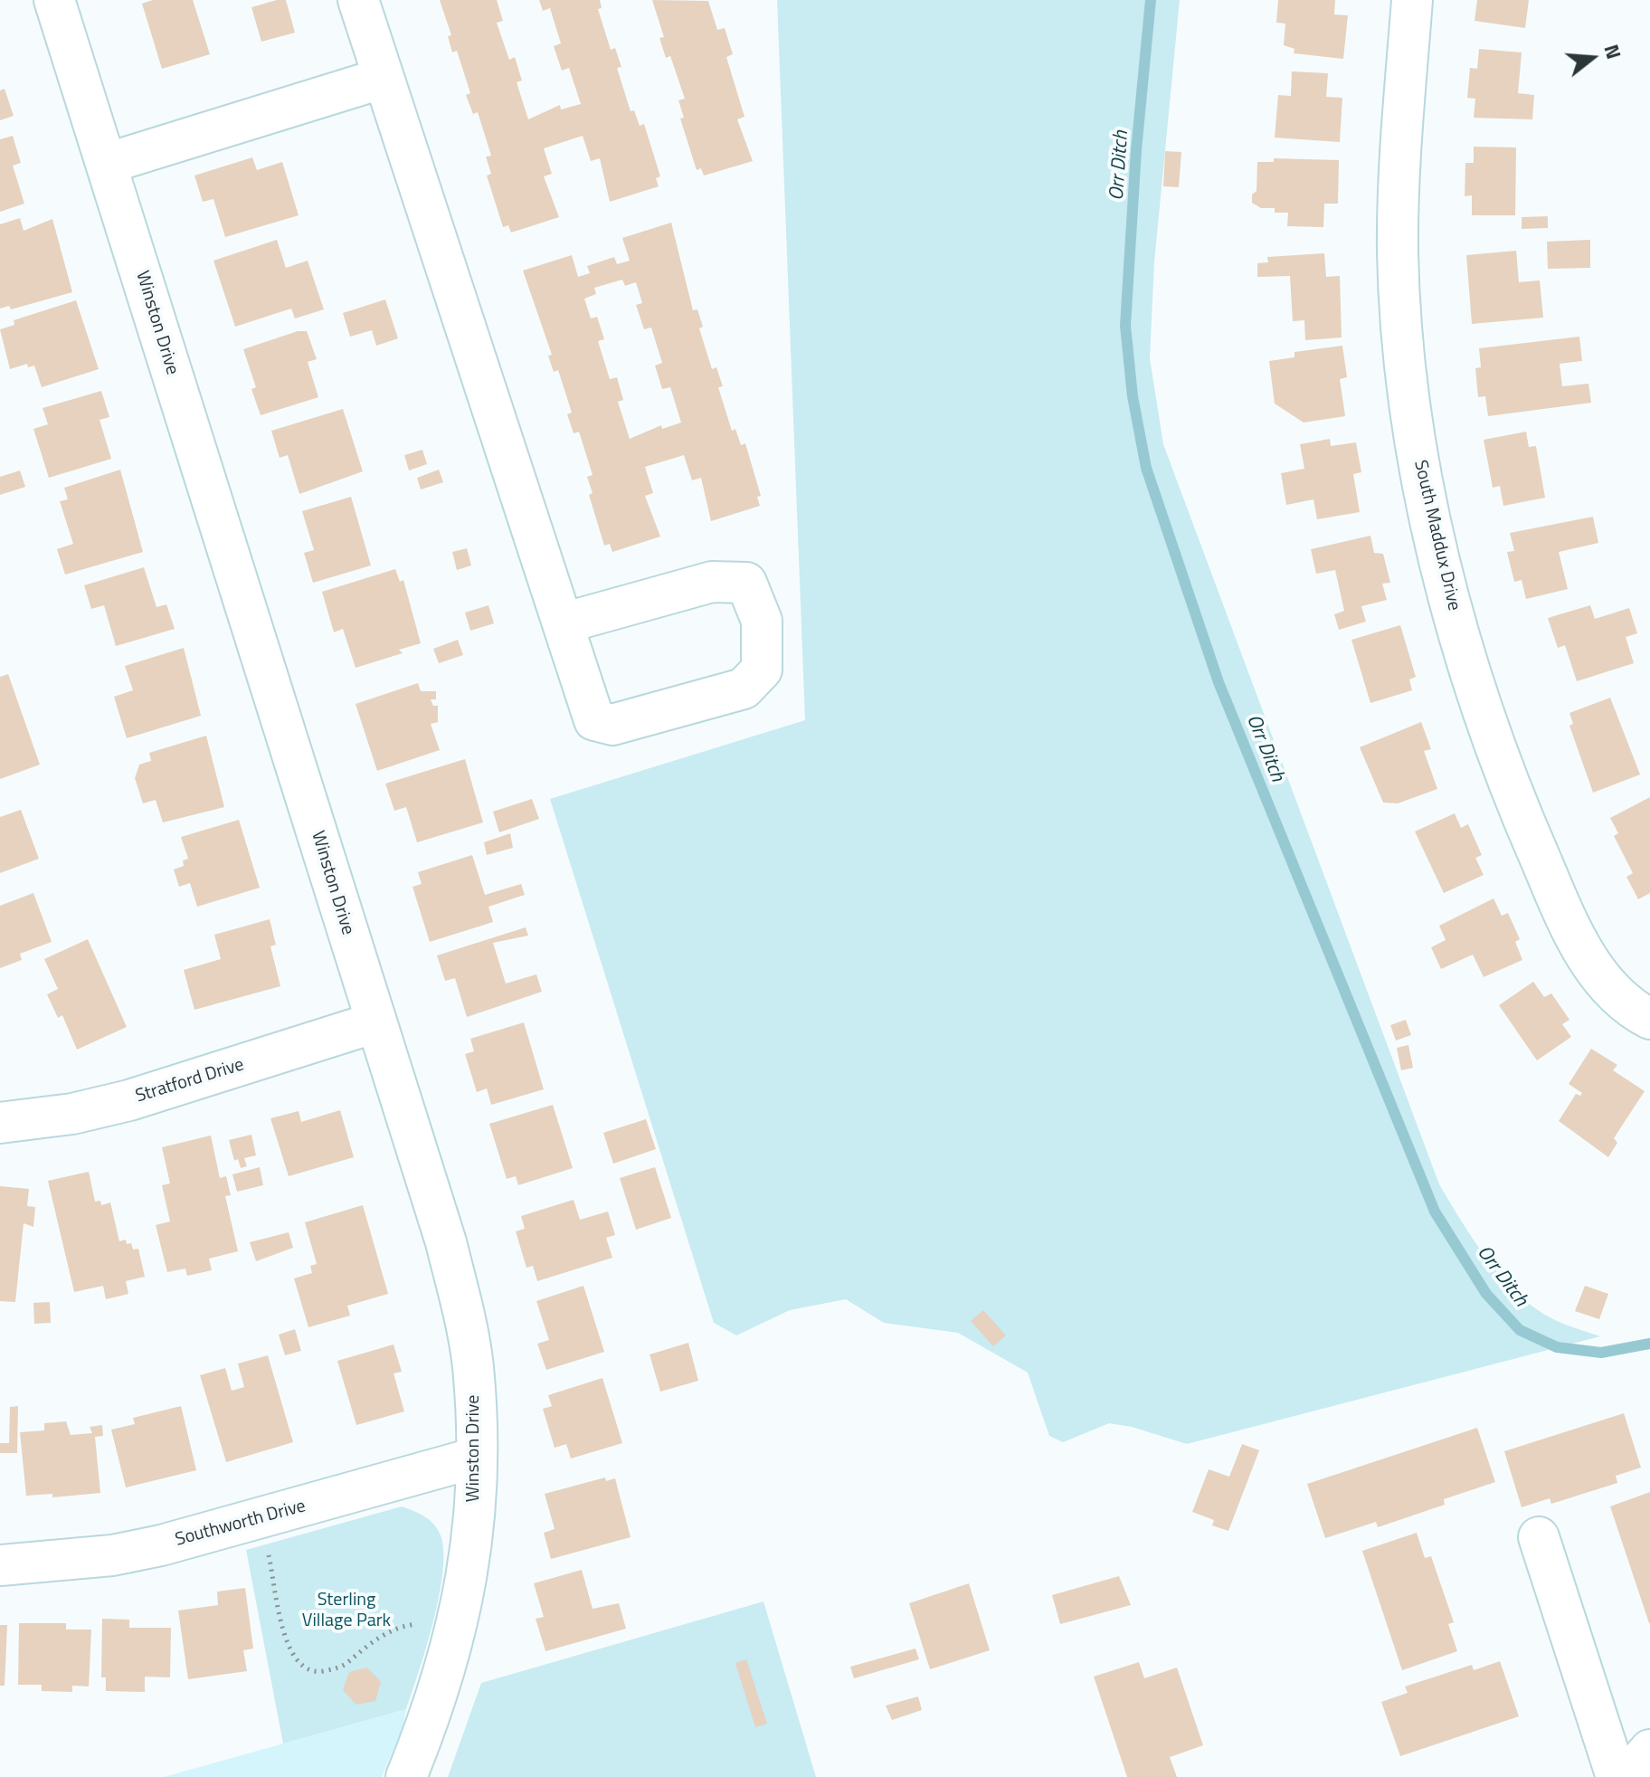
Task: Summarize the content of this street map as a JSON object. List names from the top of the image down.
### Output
{
  "streets": {
    "street": [
      "Winston Drive",
      "South Maddux Drive",
      "Stratford Drive",
      "Southworth Drive"
    ]
  },
  "crossings": [
    ["Winston Drive", "Stratford Drive"],
    ["Winston Drive", "Southworth Drive"]
  ],
  "water": ["Orr Ditch"],
  "parks": ["Sterling Village Park"],
  "north": "right"
}
